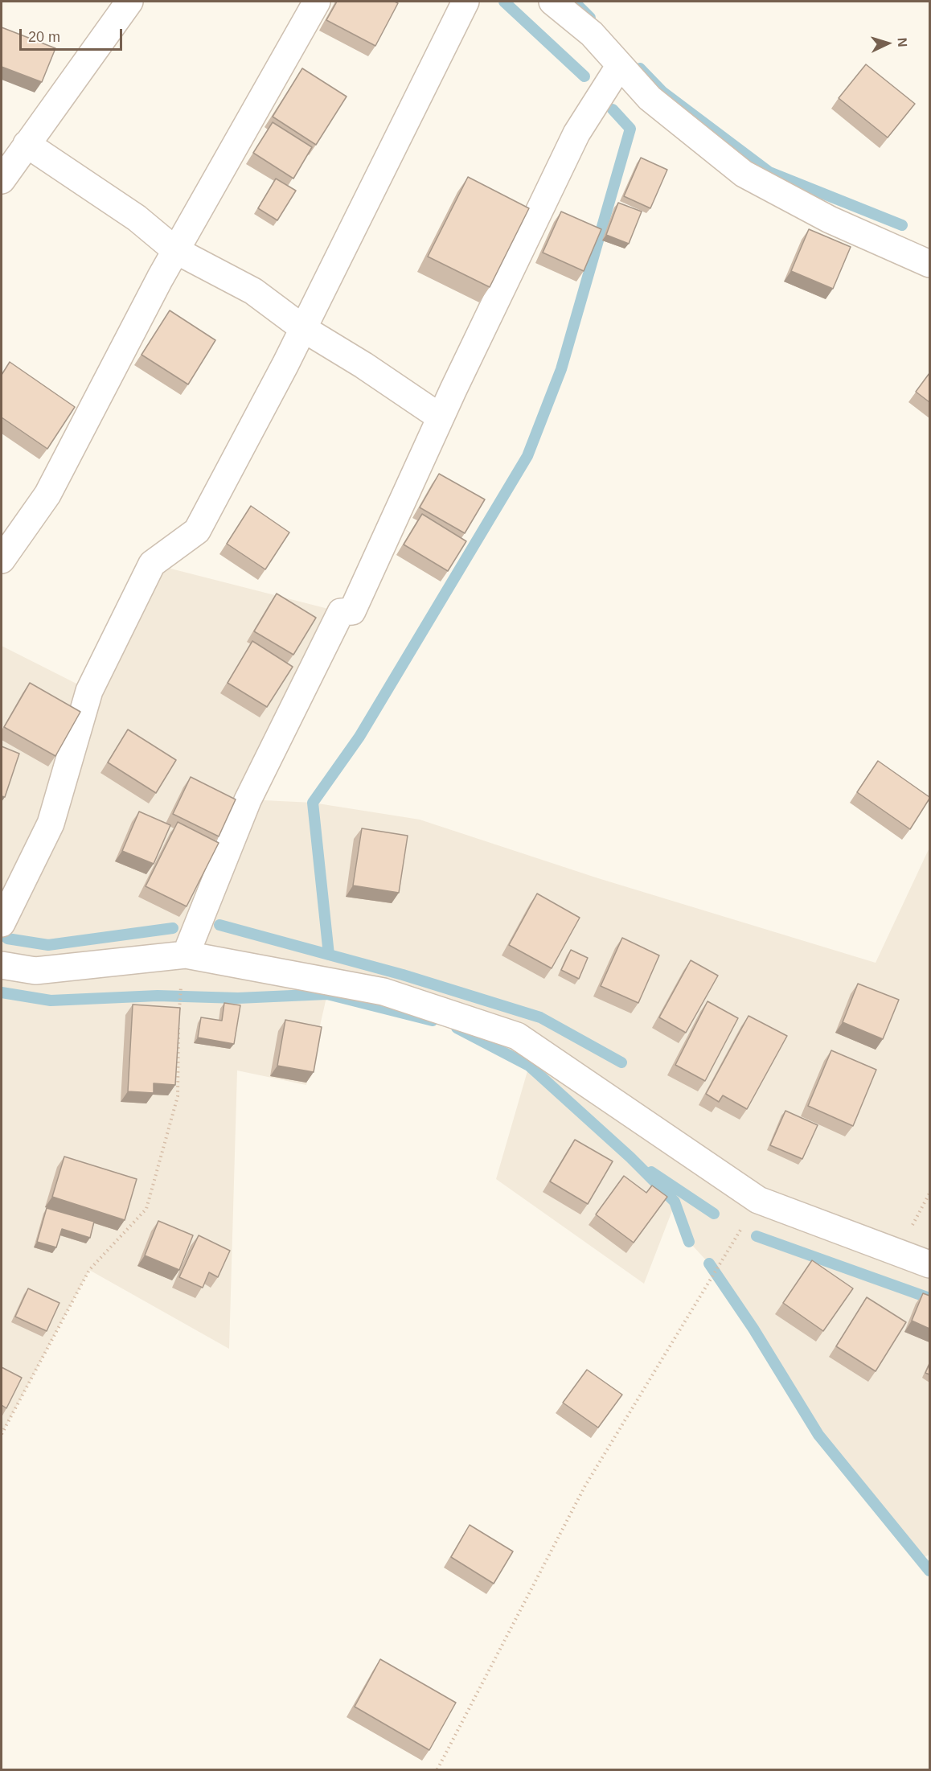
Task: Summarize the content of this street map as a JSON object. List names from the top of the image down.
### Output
{
  "scale_bar": "20 m",
  "north": "right"
}
